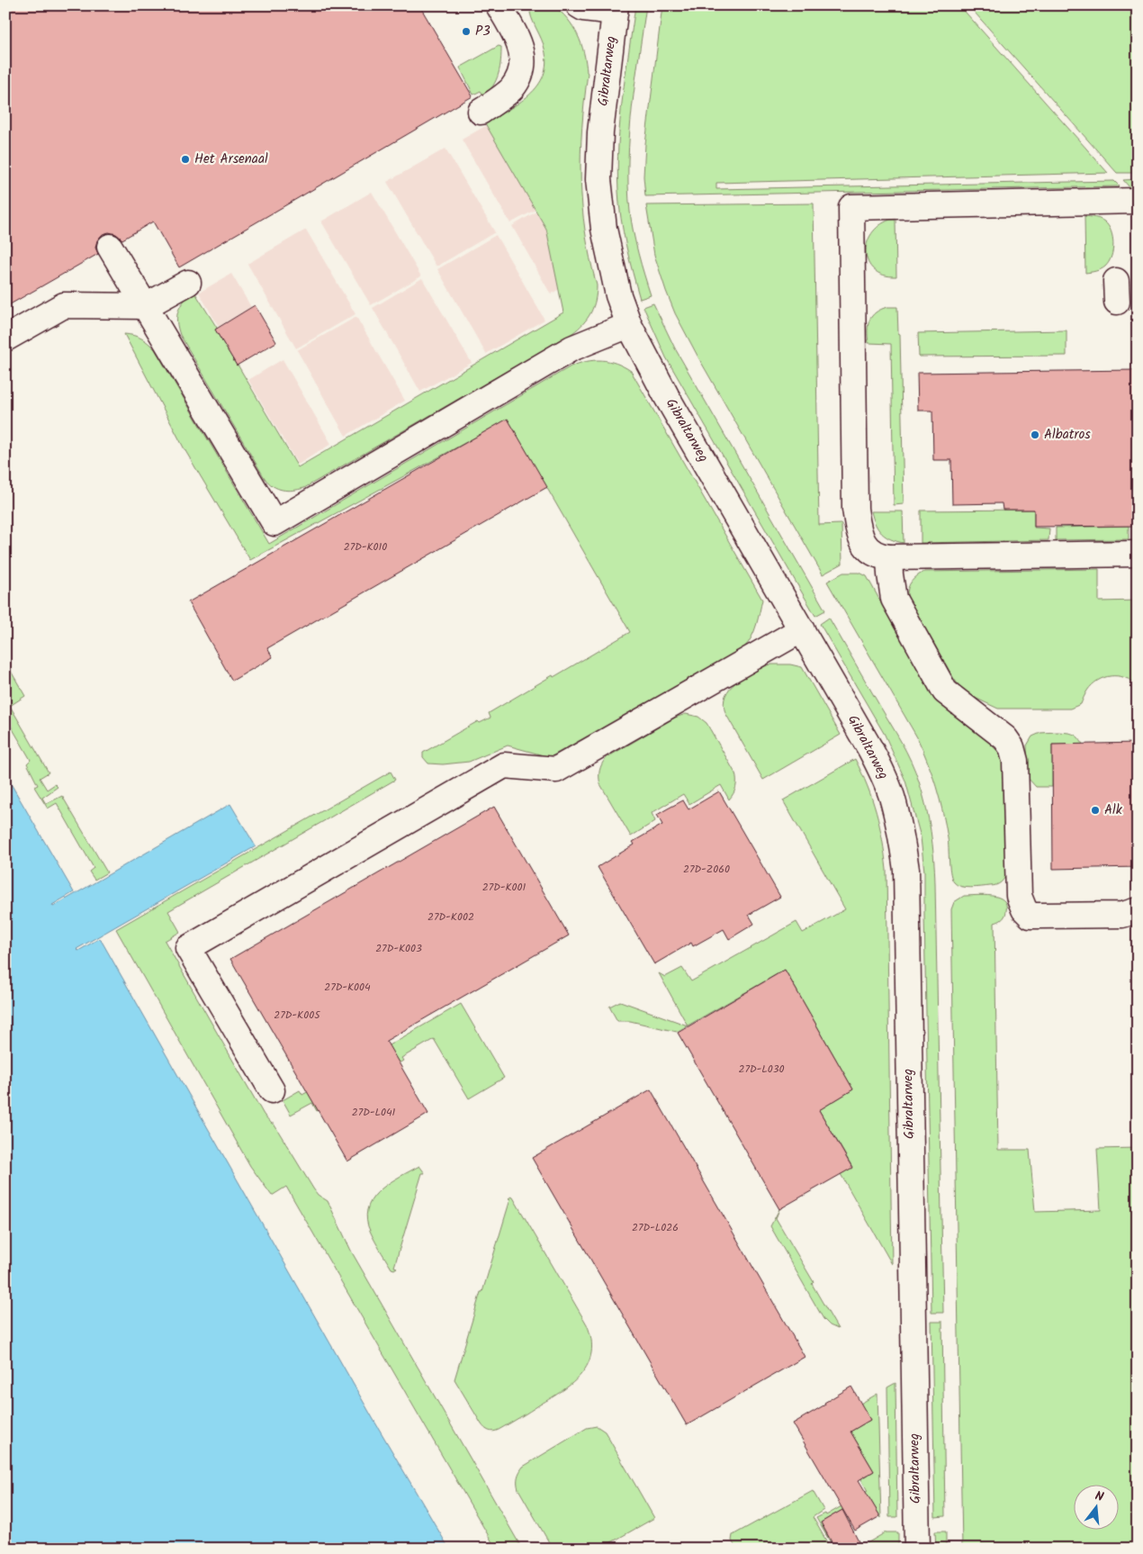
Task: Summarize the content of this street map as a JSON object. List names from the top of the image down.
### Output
{
  "streets": {
    "street": ["Gibraltarweg"]
  },
  "places": [
    "P3",
    "Het Arsenaal",
    "Albatros",
    "Alk"
  ],
  "house_numbers": [
    "27D-K010",
    "27D-Z060",
    "27D-K001",
    "27D-K002",
    "27D-K003",
    "27D-K004",
    "27D-K005",
    "27D-L030",
    "27D-L041",
    "27D-L026"
  ],
  "north": "top"
}
